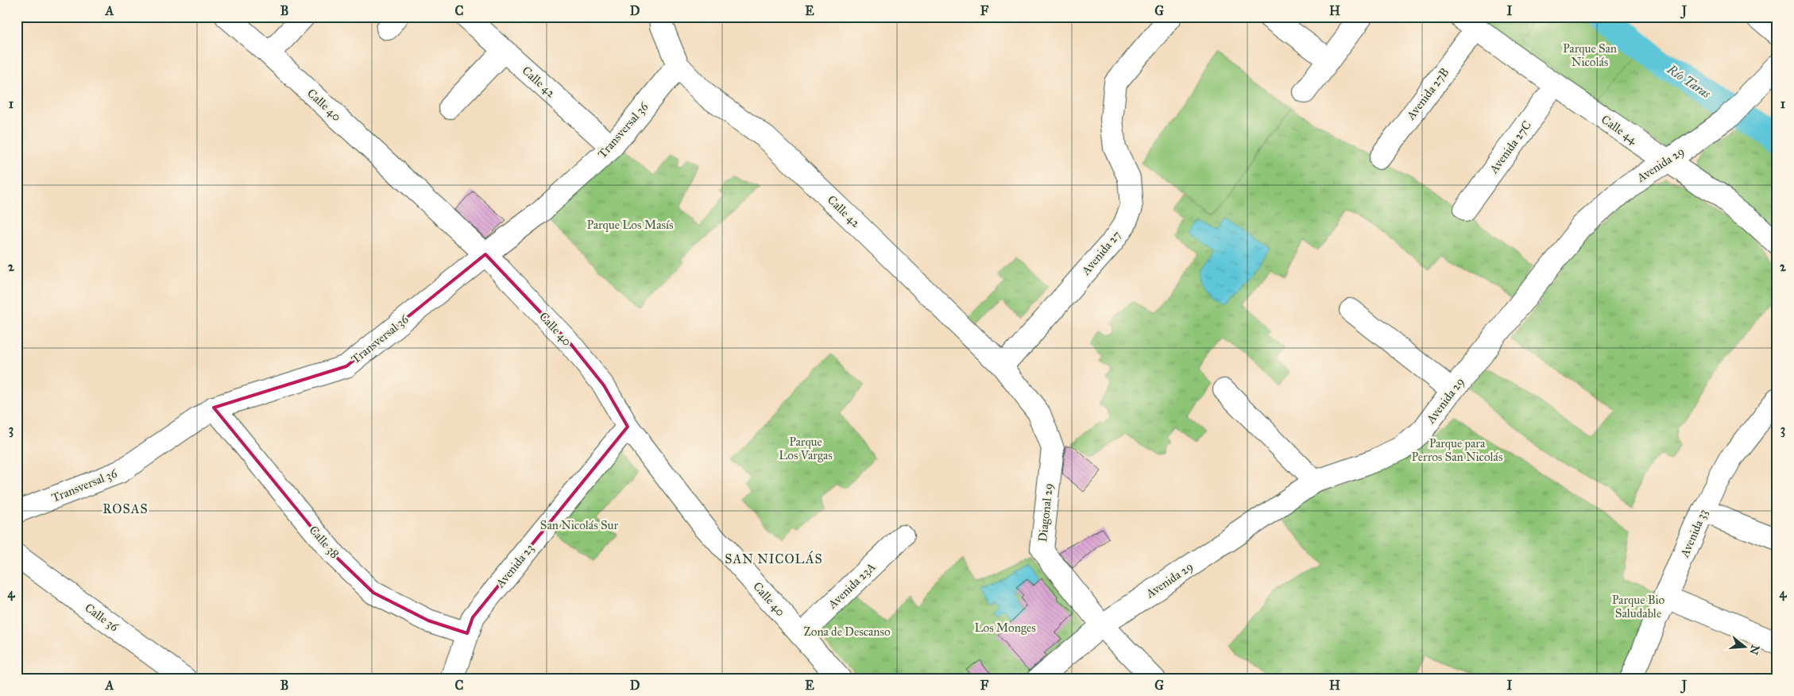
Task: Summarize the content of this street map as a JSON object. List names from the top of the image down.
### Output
{
  "streets": {
    "street": [
      "Calle 42",
      "Avenida 27B",
      "Calle 40",
      "Calle 44",
      "Transversal 36",
      "Avenida 27C",
      "Avenida 29",
      "Avenida 27",
      "Diagonal 29",
      "Avenida 33",
      "Calle 38",
      "Avenida 23",
      "Avenida 23A",
      "Calle 36"
    ]
  },
  "crossings": [
    ["Calle 42", "Transversal 36"],
    ["Calle 42", "Avenida 27"],
    ["Calle 42", "Diagonal 29"],
    ["Avenida 27B", "Calle 44"],
    ["Calle 40", "Transversal 36"],
    ["Calle 40", "Avenida 23"],
    ["Calle 40", "Avenida 23A"],
    ["Calle 44", "Avenida 27C"],
    ["Calle 44", "Avenida 29"],
    ["Transversal 36", "Calle 38"],
    ["Avenida 29", "Diagonal 29"],
    ["Avenida 27", "Diagonal 29"],
    ["Calle 38", "Avenida 23"]
  ],
  "districts": ["ROSAS", "SAN NICOLÁS"],
  "water": ["Río Taras"],
  "parks": [
    "Parque San Nicolás",
    "Parque Los Masís",
    "Parque Los Vargas",
    "Parque para Perros San Nicolás",
    "San Nicolás Sur",
    "Parque Bio Saludable",
    "Los Monges",
    "Zona de Descanso"
  ],
  "north": "right",
  "grid": {
    "columns": [
      "A",
      "B",
      "C",
      "D",
      "E",
      "F",
      "G",
      "H",
      "I",
      "J"
    ],
    "rows": [
      "1",
      "2",
      "3",
      "4"
    ]
  }
}
